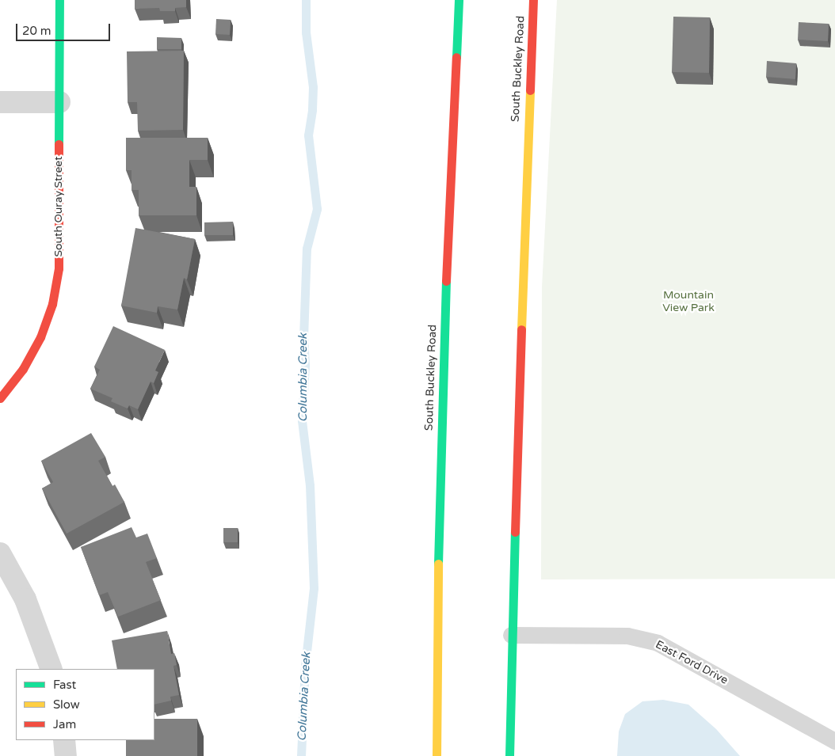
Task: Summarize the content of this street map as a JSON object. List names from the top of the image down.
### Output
{
  "streets": {
    "main road": ["South Buckley Road", "South Ouray Street"],
    "lane": ["East Ford Drive"]
  },
  "crossings": [
    ["South Buckley Road", "East Ford Drive"]
  ],
  "water": ["Columbia Creek"],
  "parks": ["Mountain View Park"],
  "legend": ["Fast", "Slow", "Jam"],
  "scale_bar": "20 m"
}
